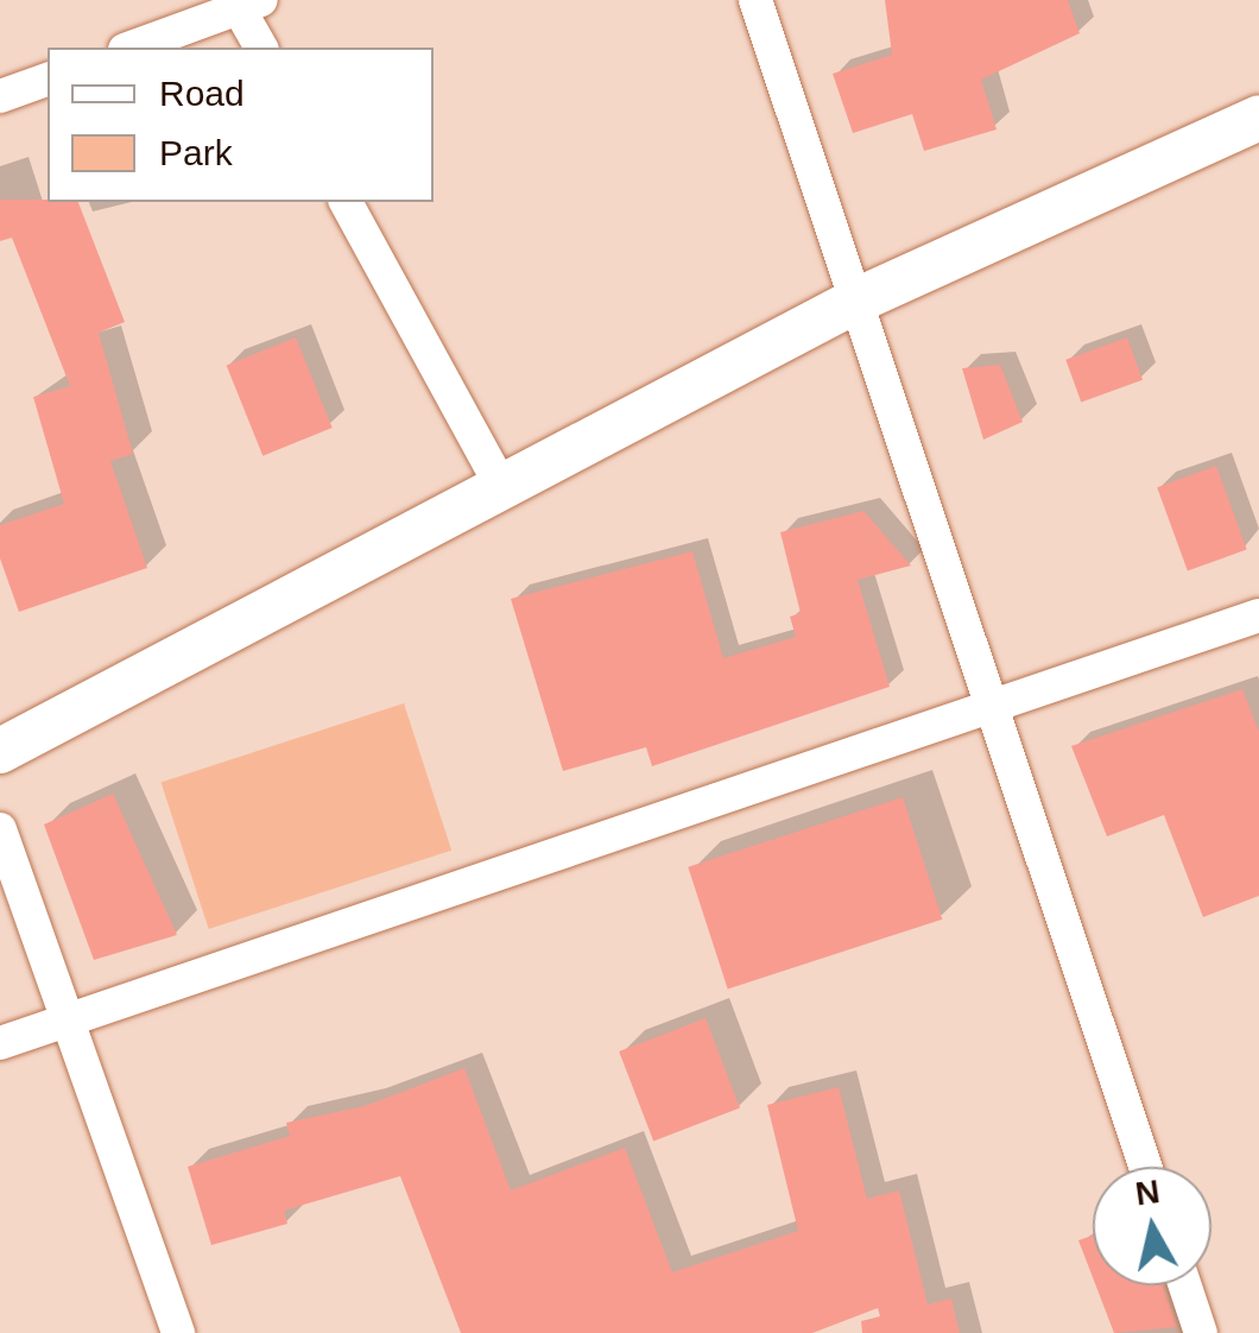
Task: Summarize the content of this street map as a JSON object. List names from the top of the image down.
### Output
{
  "legend": ["Road", "Park"],
  "north": "top"
}
